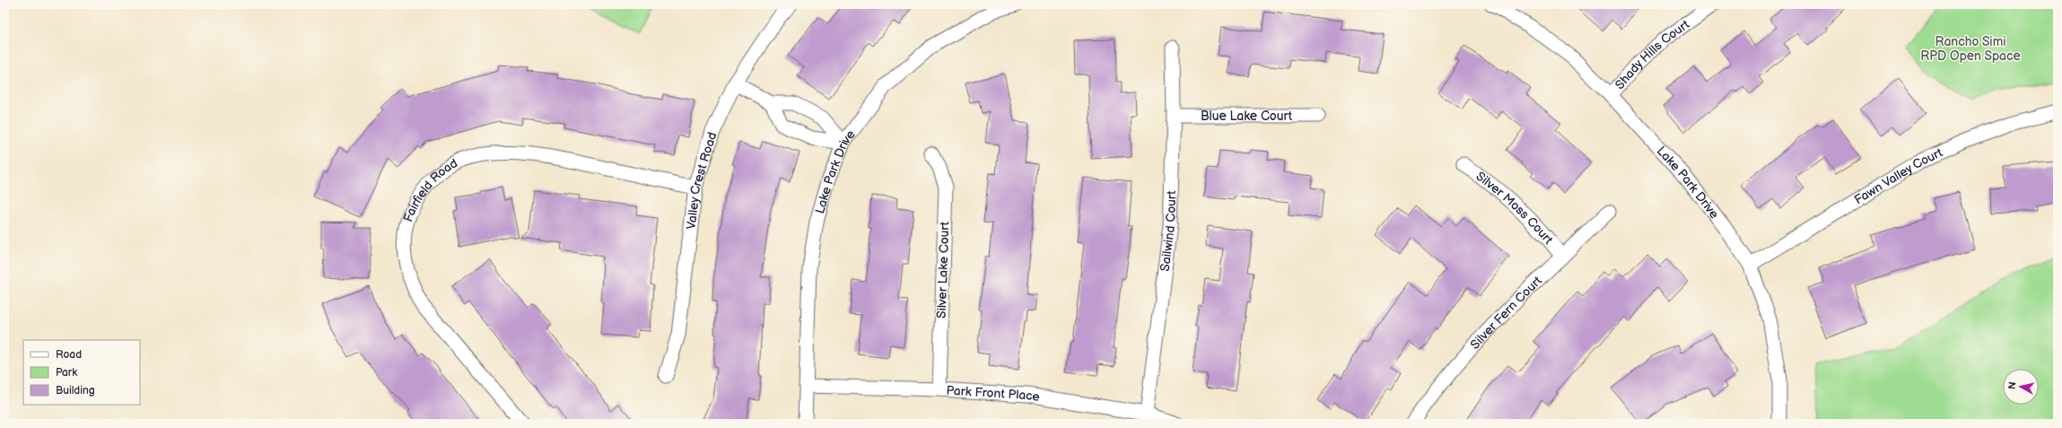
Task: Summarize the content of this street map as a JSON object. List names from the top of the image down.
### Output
{
  "streets": {
    "street": [
      "Shady Hills Court",
      "Blue Lake Court",
      "Lake Park Drive",
      "Fawn Valley Court",
      "Valley Crest Road",
      "Fairfield Road",
      "Silver Moss Court",
      "Sailwind Court",
      "Silver Lake Court",
      "Silver Fern Court",
      "Park Front Place"
    ]
  },
  "crossings": [
    ["Shady Hills Court", "Lake Park Drive"],
    ["Blue Lake Court", "Sailwind Court"],
    ["Lake Park Drive", "Fawn Valley Court"],
    ["Lake Park Drive", "Park Front Place"],
    ["Valley Crest Road", "Fairfield Road"],
    ["Silver Moss Court", "Silver Fern Court"],
    ["Sailwind Court", "Park Front Place"],
    ["Silver Lake Court", "Park Front Place"]
  ],
  "parks": ["Rancho Simi RPD Open Space"],
  "legend": ["Road", "Park", "Building"],
  "north": "left"
}
